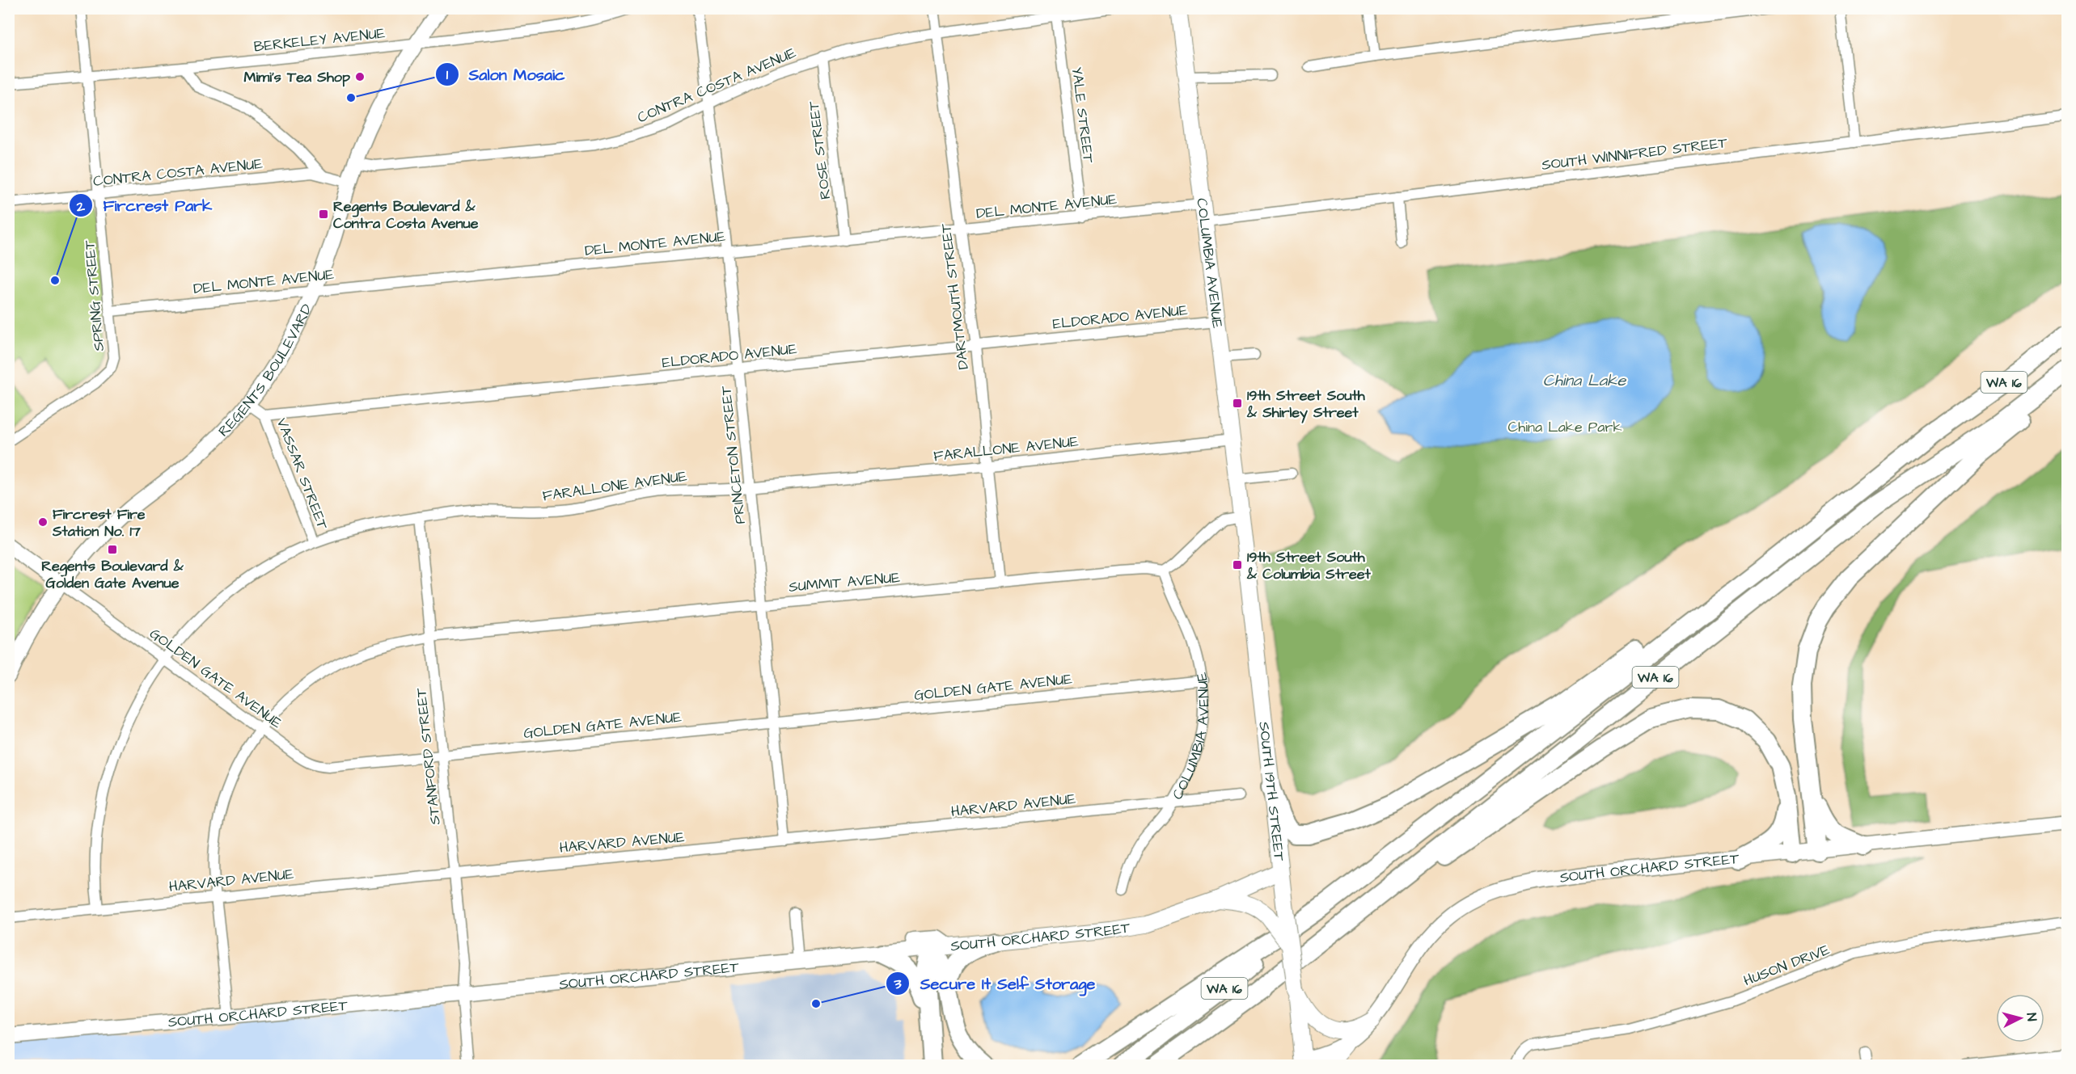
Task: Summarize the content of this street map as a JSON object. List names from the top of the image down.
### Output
{
  "streets": {
    "highway": ["WA 16"],
    "main road": [
      "COLUMBIA AVENUE",
      "REGENTS BOULEVARD",
      "SOUTH 19TH STREET",
      "SOUTH ORCHARD STREET"
    ],
    "street": [
      "BERKELEY AVENUE",
      "CONTRA COSTA AVENUE",
      "YALE STREET",
      "ROSE STREET",
      "SOUTH WINNIFRED STREET",
      "DEL MONTE AVENUE",
      "SPRING STREET",
      "DARTMOUTH STREET",
      "ELDORADO AVENUE",
      "FARALLONE AVENUE",
      "PRINCETON STREET",
      "VASSAR STREET",
      "SUMMIT AVENUE",
      "GOLDEN GATE AVENUE",
      "STANFORD STREET",
      "HARVARD AVENUE",
      "HUSON DRIVE"
    ]
  },
  "crossings": [
    ["BERKELEY AVENUE", "SPRING STREET"],
    ["BERKELEY AVENUE", "REGENTS BOULEVARD"],
    ["CONTRA COSTA AVENUE", "YALE STREET"],
    ["CONTRA COSTA AVENUE", "ROSE STREET"],
    ["CONTRA COSTA AVENUE", "SPRING STREET"],
    ["CONTRA COSTA AVENUE", "DARTMOUTH STREET"],
    ["CONTRA COSTA AVENUE", "REGENTS BOULEVARD"],
    ["CONTRA COSTA AVENUE", "PRINCETON STREET"],
    ["YALE STREET", "DEL MONTE AVENUE"],
    ["ROSE STREET", "DEL MONTE AVENUE"],
    ["SOUTH WINNIFRED STREET", "DEL MONTE AVENUE"],
    ["SOUTH WINNIFRED STREET", "COLUMBIA AVENUE"],
    ["DEL MONTE AVENUE", "COLUMBIA AVENUE"],
    ["DEL MONTE AVENUE", "SPRING STREET"],
    ["DEL MONTE AVENUE", "DARTMOUTH STREET"],
    ["DEL MONTE AVENUE", "REGENTS BOULEVARD"],
    ["DEL MONTE AVENUE", "PRINCETON STREET"],
    ["COLUMBIA AVENUE", "ELDORADO AVENUE"],
    ["COLUMBIA AVENUE", "FARALLONE AVENUE"],
    ["COLUMBIA AVENUE", "SUMMIT AVENUE"],
    ["COLUMBIA AVENUE", "GOLDEN GATE AVENUE"],
    ["COLUMBIA AVENUE", "SOUTH 19TH STREET"],
    ["COLUMBIA AVENUE", "HARVARD AVENUE"],
    ["DARTMOUTH STREET", "ELDORADO AVENUE"],
    ["DARTMOUTH STREET", "FARALLONE AVENUE"],
    ["DARTMOUTH STREET", "SUMMIT AVENUE"],
    ["ELDORADO AVENUE", "PRINCETON STREET"],
    ["ELDORADO AVENUE", "VASSAR STREET"],
    ["REGENTS BOULEVARD", "GOLDEN GATE AVENUE"],
    ["FARALLONE AVENUE", "PRINCETON STREET"],
    ["FARALLONE AVENUE", "VASSAR STREET"],
    ["FARALLONE AVENUE", "GOLDEN GATE AVENUE"],
    ["FARALLONE AVENUE", "STANFORD STREET"],
    ["FARALLONE AVENUE", "HARVARD AVENUE"],
    ["PRINCETON STREET", "SUMMIT AVENUE"],
    ["PRINCETON STREET", "GOLDEN GATE AVENUE"],
    ["PRINCETON STREET", "HARVARD AVENUE"],
    ["SUMMIT AVENUE", "GOLDEN GATE AVENUE"],
    ["SUMMIT AVENUE", "STANFORD STREET"],
    ["SUMMIT AVENUE", "HARVARD AVENUE"],
    ["SUMMIT AVENUE", "SOUTH ORCHARD STREET"],
    ["GOLDEN GATE AVENUE", "STANFORD STREET"],
    ["STANFORD STREET", "HARVARD AVENUE"],
    ["STANFORD STREET", "SOUTH ORCHARD STREET"],
    ["SOUTH 19TH STREET", "SOUTH ORCHARD STREET"]
  ],
  "water": ["China Lake"],
  "parks": ["China Lake Park"],
  "places": {
    "other": [
      "Mimi's Tea Shop",
      "Salon Mosaic",
      "Fircrest Park",
      "Fircrest Fire Station No. 17",
      "Secure It Self Storage"
    ],
    "transit": [
      "Regents Boulevard & Contra Costa Avenue",
      "19th Street South & Shirley Street",
      "Regents Boulevard & Golden Gate Avenue",
      "19th Street South & Columbia Street"
    ]
  },
  "north": "right"
}
